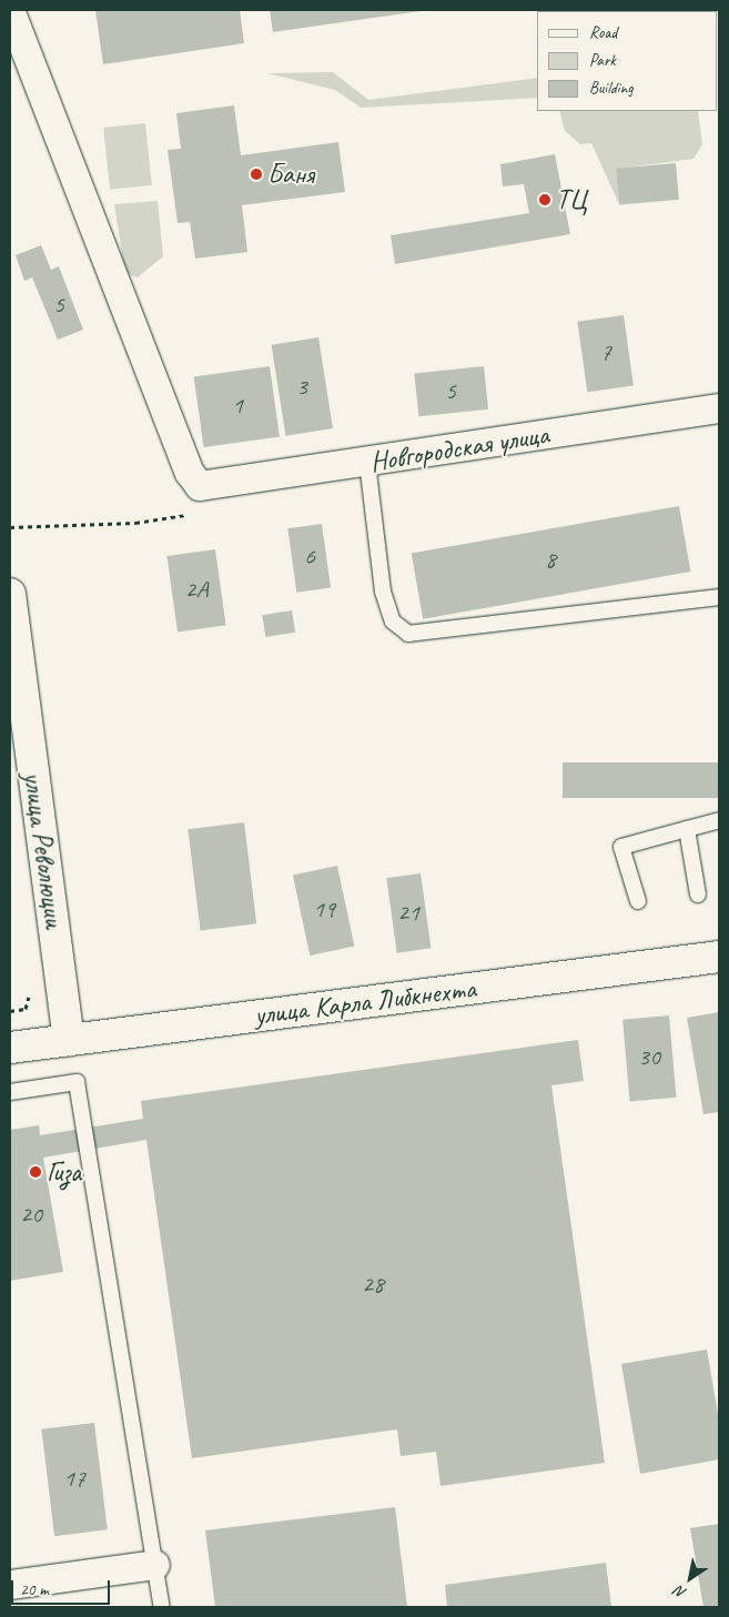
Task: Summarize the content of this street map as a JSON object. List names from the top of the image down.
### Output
{
  "streets": {
    "main road": ["улица Революции", "улица Карла Либкнехта"],
    "street": ["Новгородская улица"]
  },
  "crossings": [
    ["улица Революции", "улица Карла Либкнехта"]
  ],
  "places": ["Баня", "ТЦ", "Гиза"],
  "house_numbers": [
    "5",
    "7",
    "3",
    "5",
    "1",
    "6",
    "8",
    "2А",
    "19",
    "21",
    "30",
    "20",
    "28",
    "17"
  ],
  "legend": ["Road", "Park", "Building"],
  "scale_bar": "20 m",
  "north": "bottom left"
}
